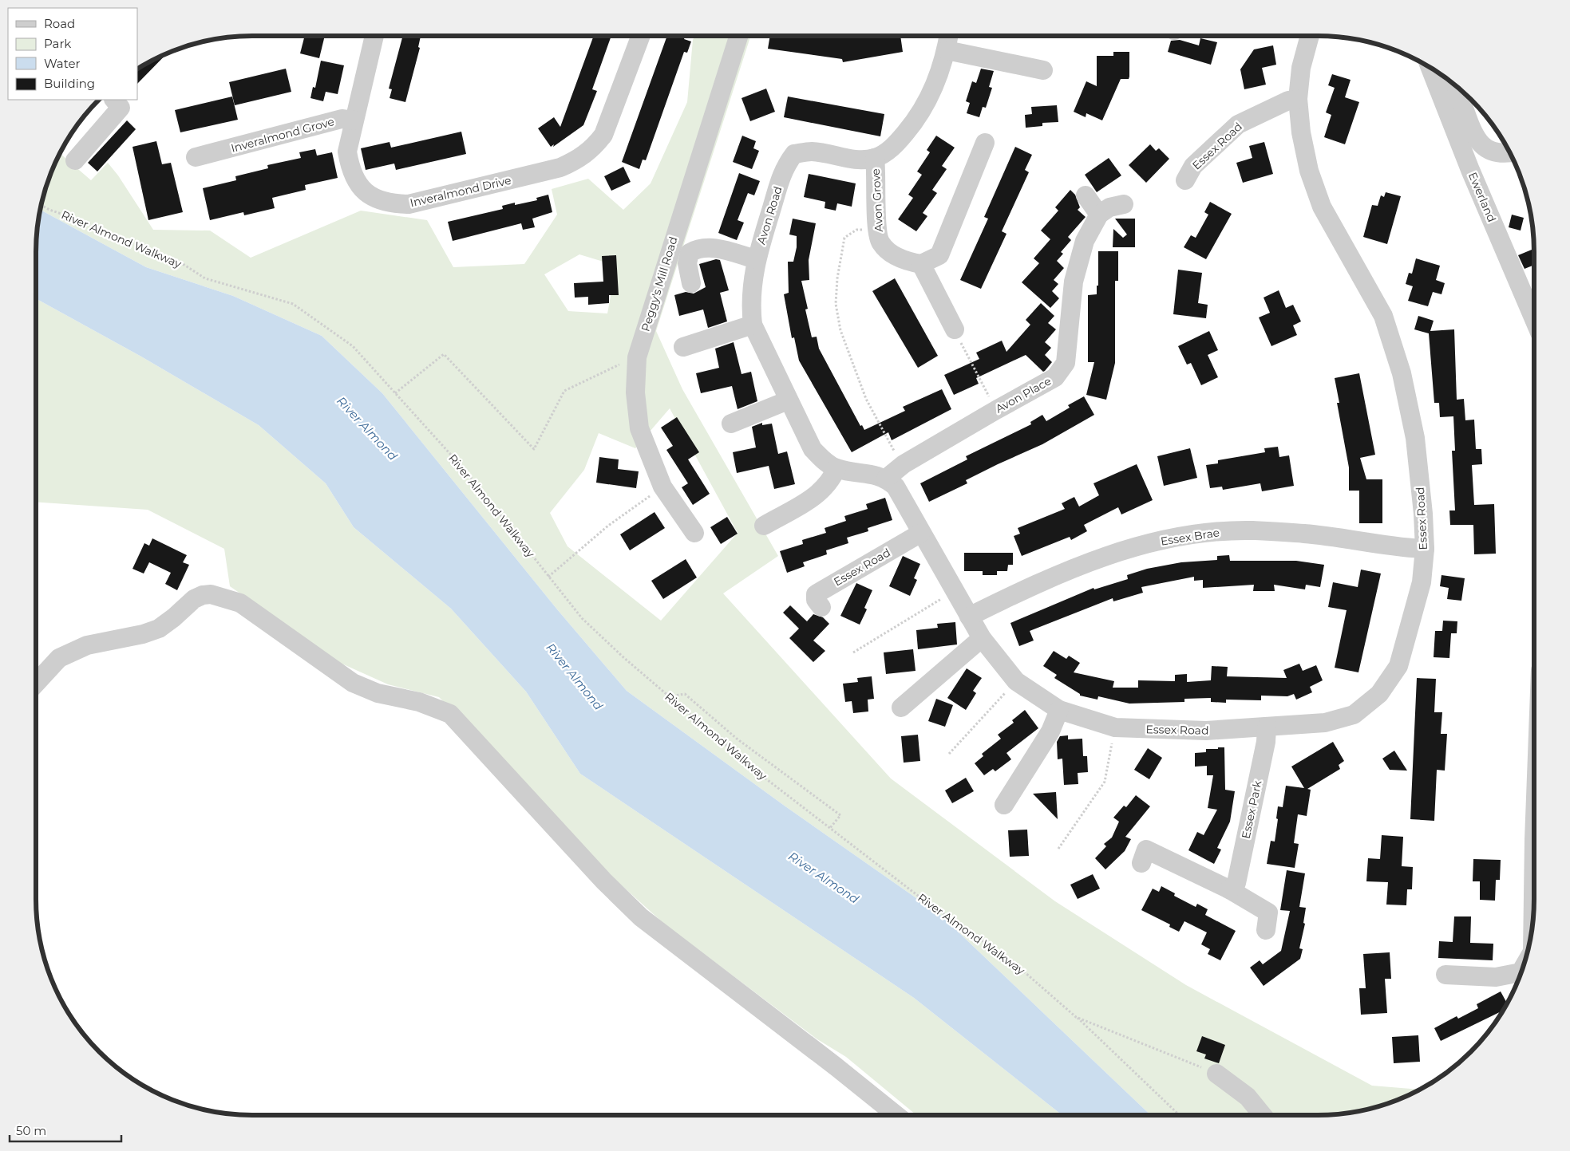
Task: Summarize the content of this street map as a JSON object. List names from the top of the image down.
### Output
{
  "streets": {
    "street": [
      "Inveralmond Grove",
      "Essex Road",
      "Inveralmond Drive",
      "Ewerland",
      "Avon Grove",
      "Avon Road",
      "Peggy's Mill Road",
      "Avon Place",
      "Essex Brae",
      "Essex Park"
    ],
    "path": ["River Almond Walkway"]
  },
  "crossings": [
    ["Inveralmond Grove", "Inveralmond Drive"],
    ["Essex Road", "Avon Road"],
    ["Essex Road", "Avon Place"],
    ["Essex Road", "Essex Brae"],
    ["Essex Road", "Essex Park"],
    ["Avon Grove", "Avon Road"],
    ["Avon Road", "Avon Place"]
  ],
  "water": ["River Almond"],
  "legend": [
    "Road",
    "Park",
    "Water",
    "Building"
  ],
  "scale_bar": "50 m"
}
